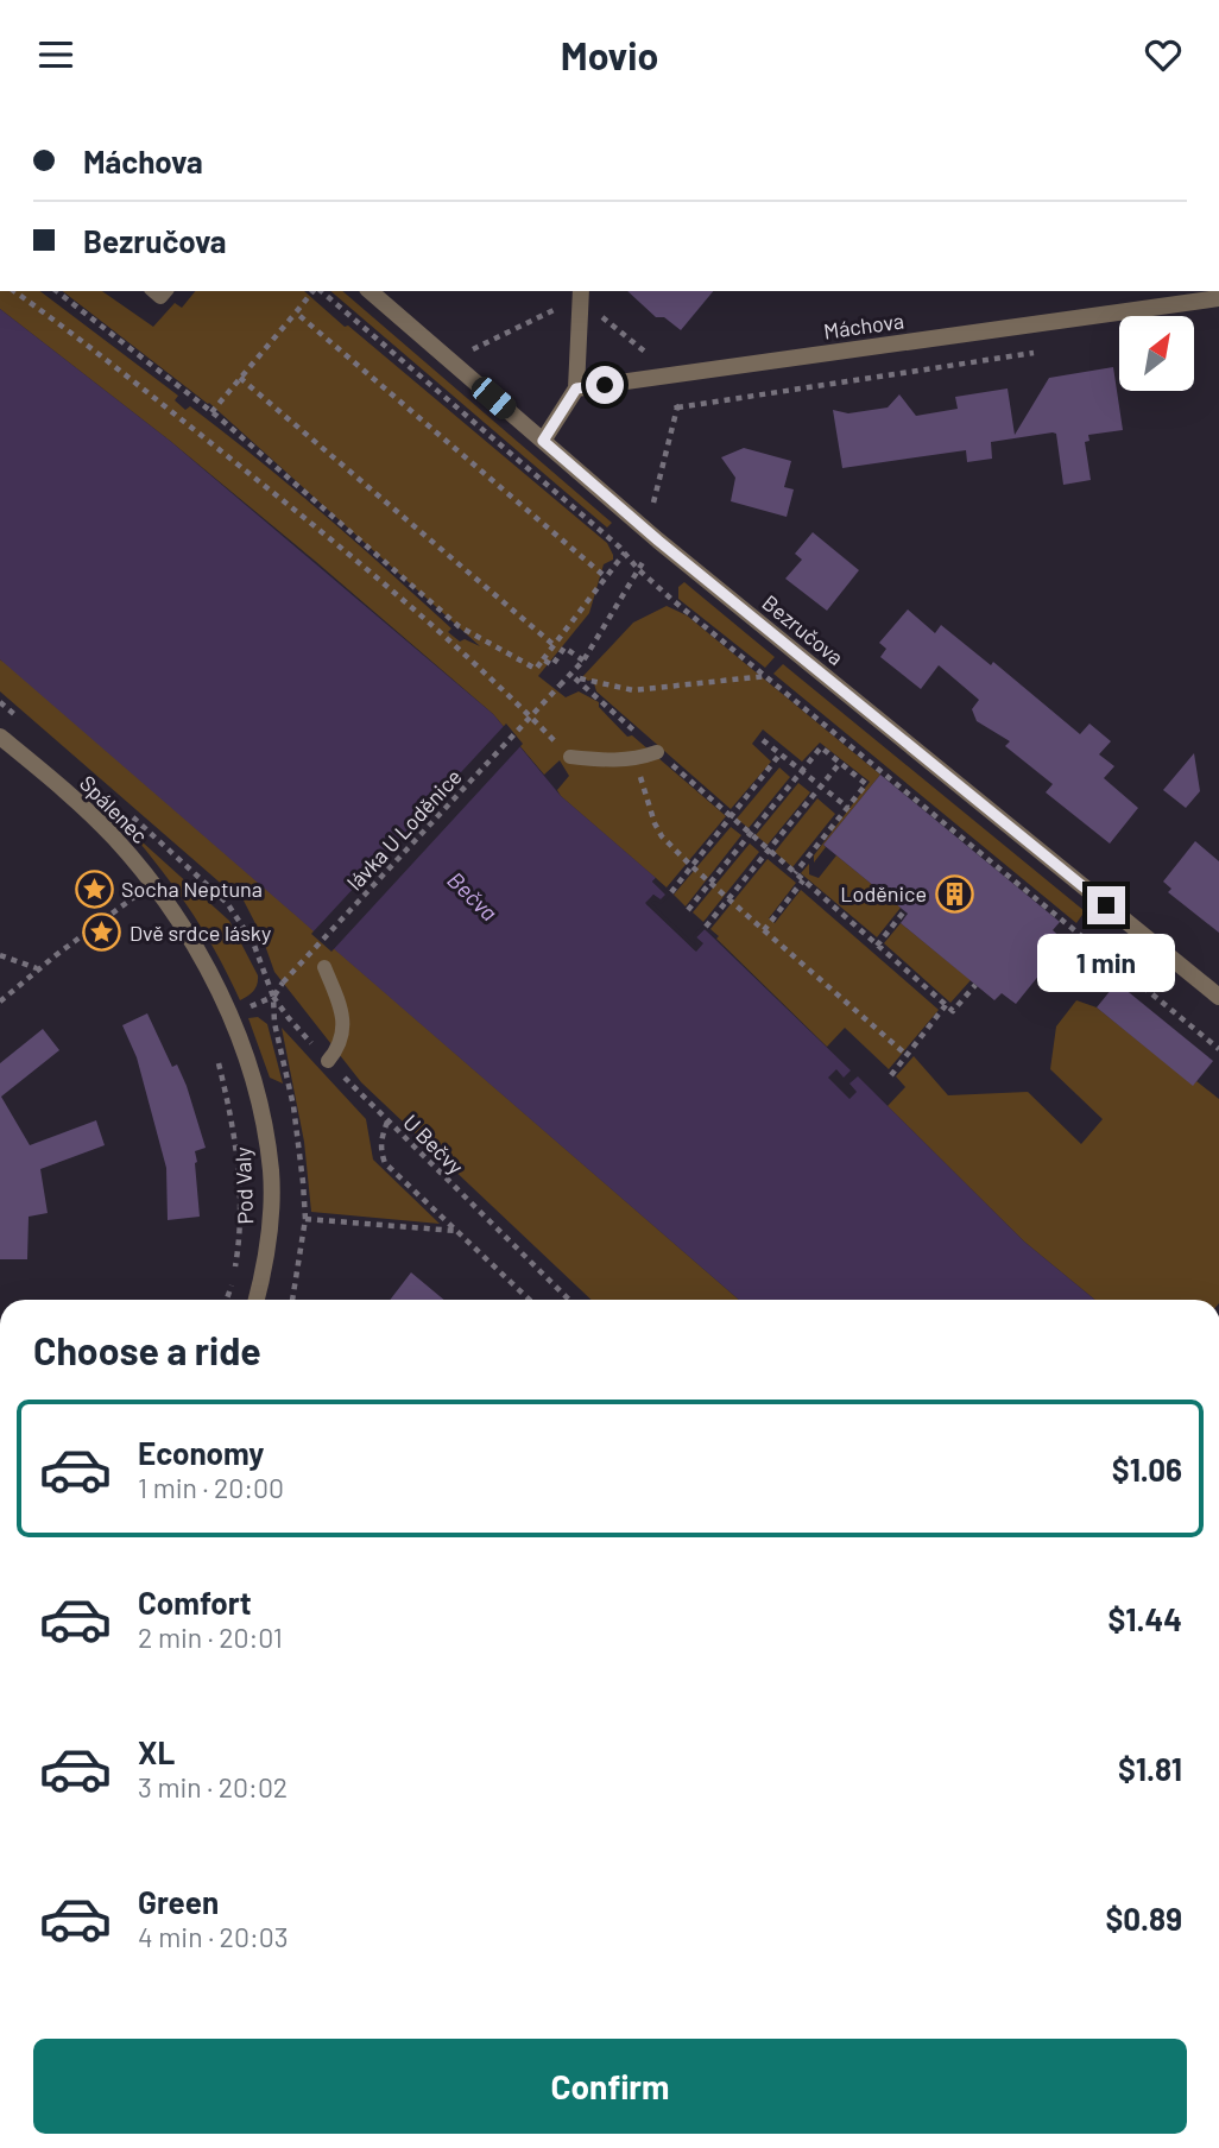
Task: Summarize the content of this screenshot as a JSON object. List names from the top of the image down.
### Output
{
  "streets": {
    "street": [
      "Máchova",
      "Bezručova",
      "Spálenec",
      "Pod Valy"
    ],
    "path": ["lávka U Loděnice", "U Bečvy"]
  },
  "crossings": [
    ["Spálenec", "Pod Valy"],
    ["lávka U Loděnice", "U Bečvy"]
  ],
  "water": ["Bečva"],
  "places": {
    "place": ["Socha Neptuna", "Dvě srdce lásky"],
    "building": ["Loděnice"]
  },
  "north": "top right",
  "page": {
    "header": "Movio",
    "banner": ["Máchova", "Bezručova"],
    "bubble": "1 min",
    "heading": "Choose a ride",
    "list": [
      {
        "name": "Economy",
        "note": "1 min · 20:00",
        "value": "$1.06"
      },
      {
        "name": "Comfort",
        "note": "2 min · 20:01",
        "value": "$1.44"
      },
      {
        "name": "XL",
        "note": "3 min · 20:02",
        "value": "$1.81"
      },
      {
        "name": "Green",
        "note": "4 min · 20:03",
        "value": "$0.89"
      }
    ],
    "buttons": "Confirm"
  }
}
